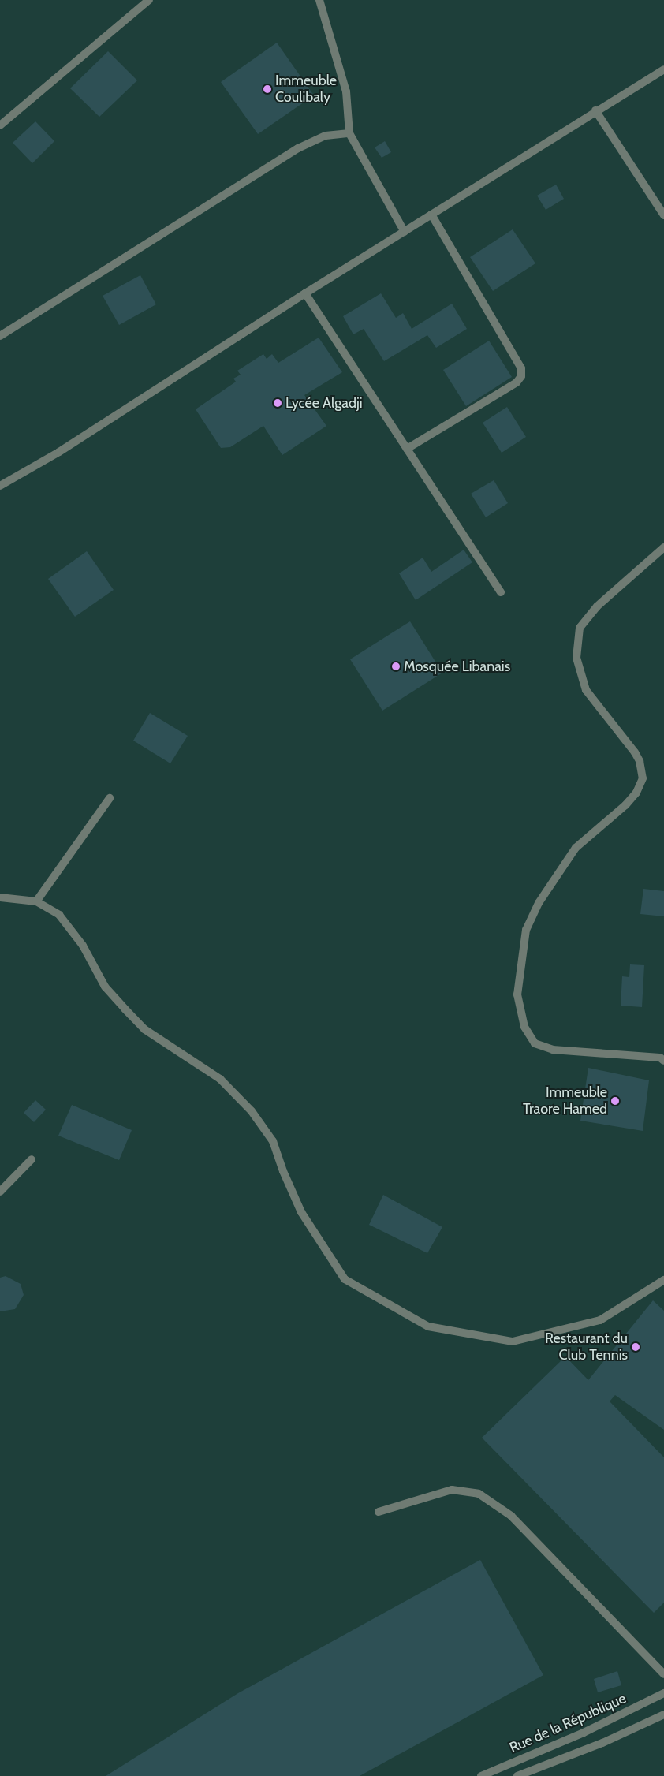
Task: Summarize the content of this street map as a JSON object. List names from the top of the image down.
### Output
{
  "streets": {
    "street": ["Rue de la République"]
  },
  "places": [
    "Immeuble Coulibaly",
    "Lycée Algadji",
    "Mosquée Libanais",
    "Immeuble Traore Hamed",
    "Restaurant du Club Tennis"
  ]
}
